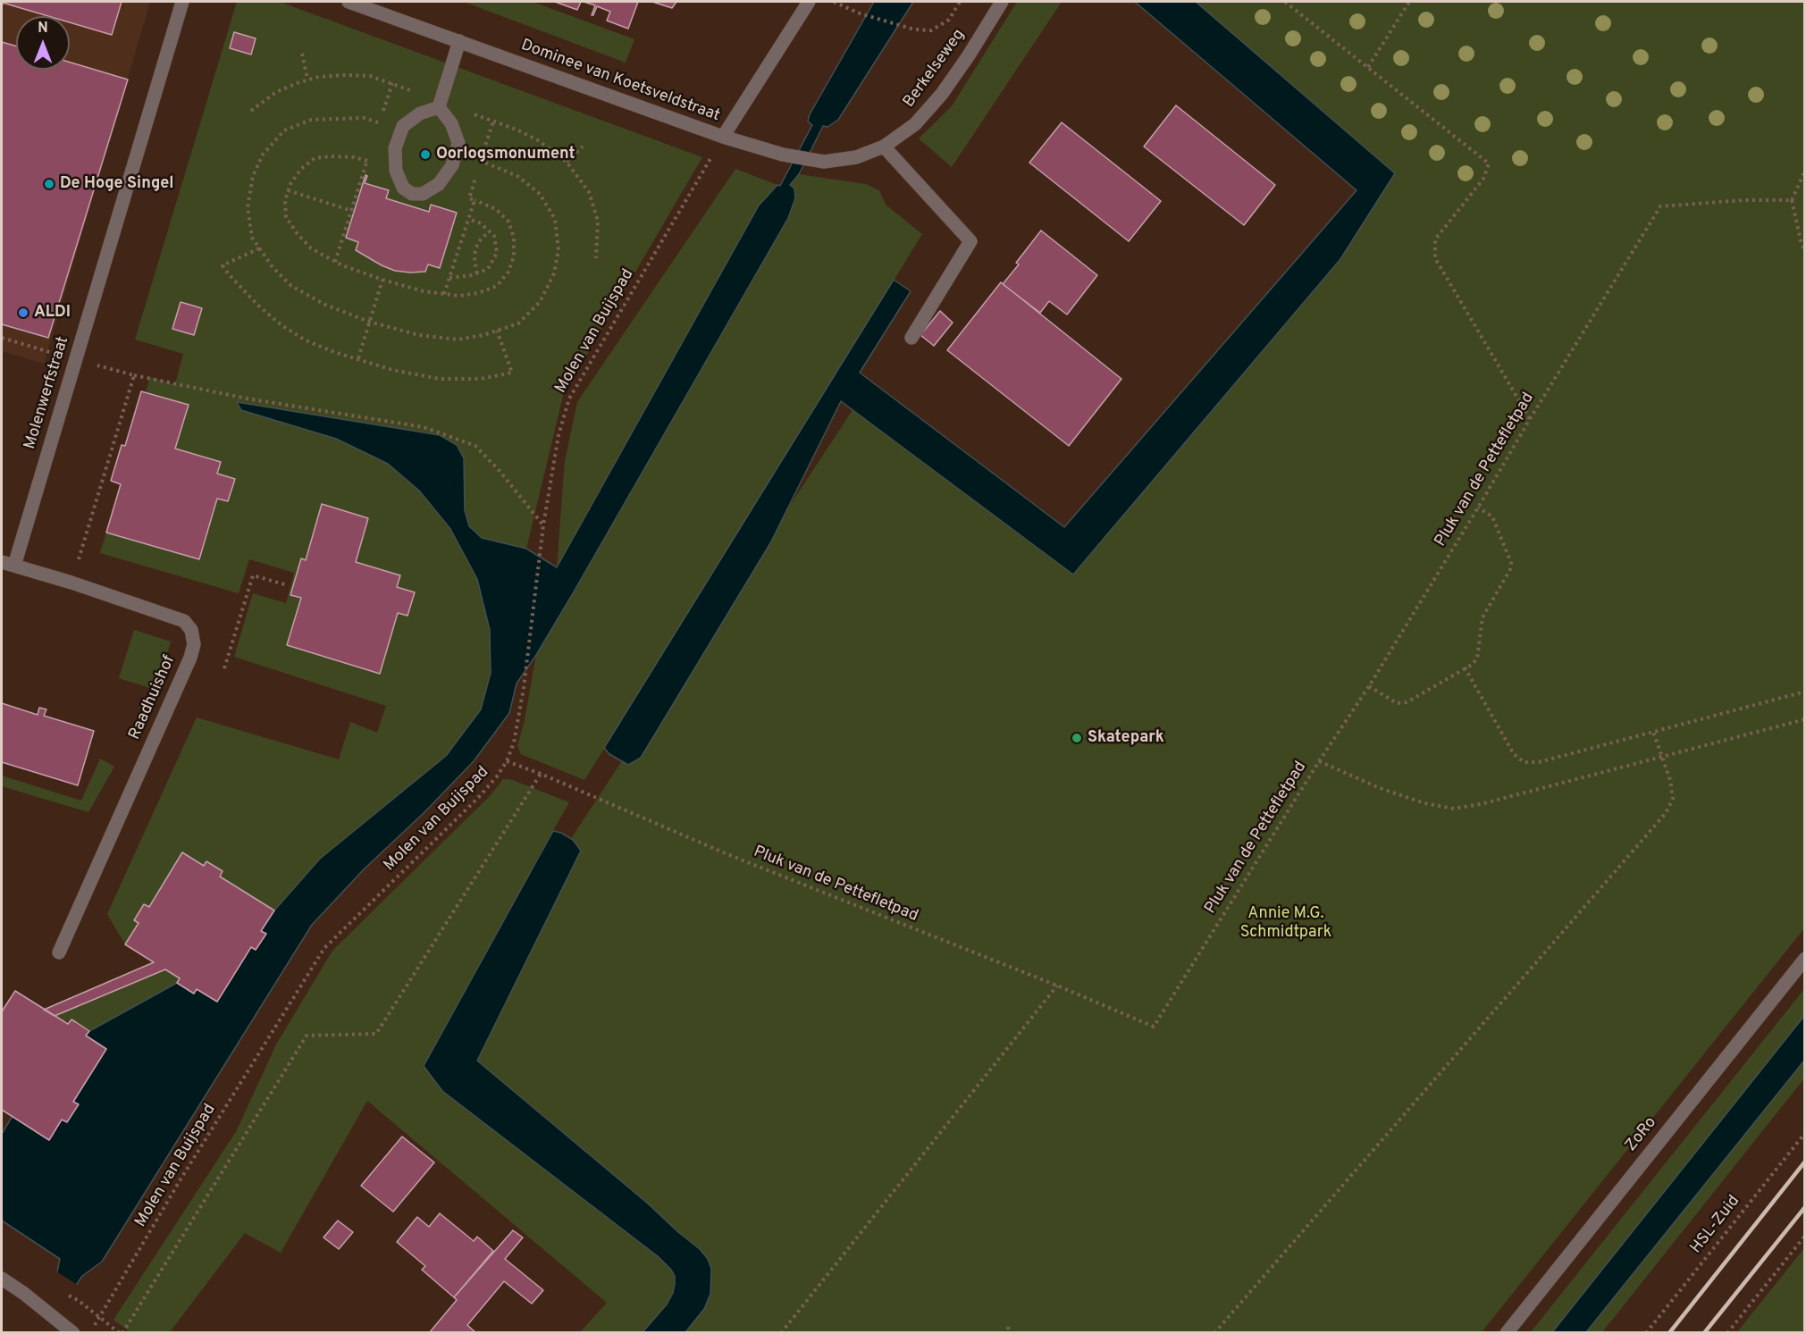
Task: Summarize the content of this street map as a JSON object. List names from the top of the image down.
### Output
{
  "streets": {
    "street": [
      "Berkelseweg",
      "Dominee van Koetsveldstraat",
      "Molenwerfstraat",
      "Raadhuishof",
      "ZoRo"
    ],
    "path": ["Molen van Buijspad", "Pluk van de Pettefletpad", "HSL-Zuid"]
  },
  "crossings": [
    ["Berkelseweg", "Dominee van Koetsveldstraat"],
    ["Dominee van Koetsveldstraat", "Molen van Buijspad"],
    ["Molen van Buijspad", "Molenwerfstraat"],
    ["Molen van Buijspad", "Pluk van de Pettefletpad"],
    ["Molenwerfstraat", "Raadhuishof"]
  ],
  "parks": ["Annie M.G. Schmidtpark"],
  "places": [
    "Oorlogsmonument",
    "De Hoge Singel",
    "ALDI",
    "Skatepark"
  ],
  "north": "top"
}
